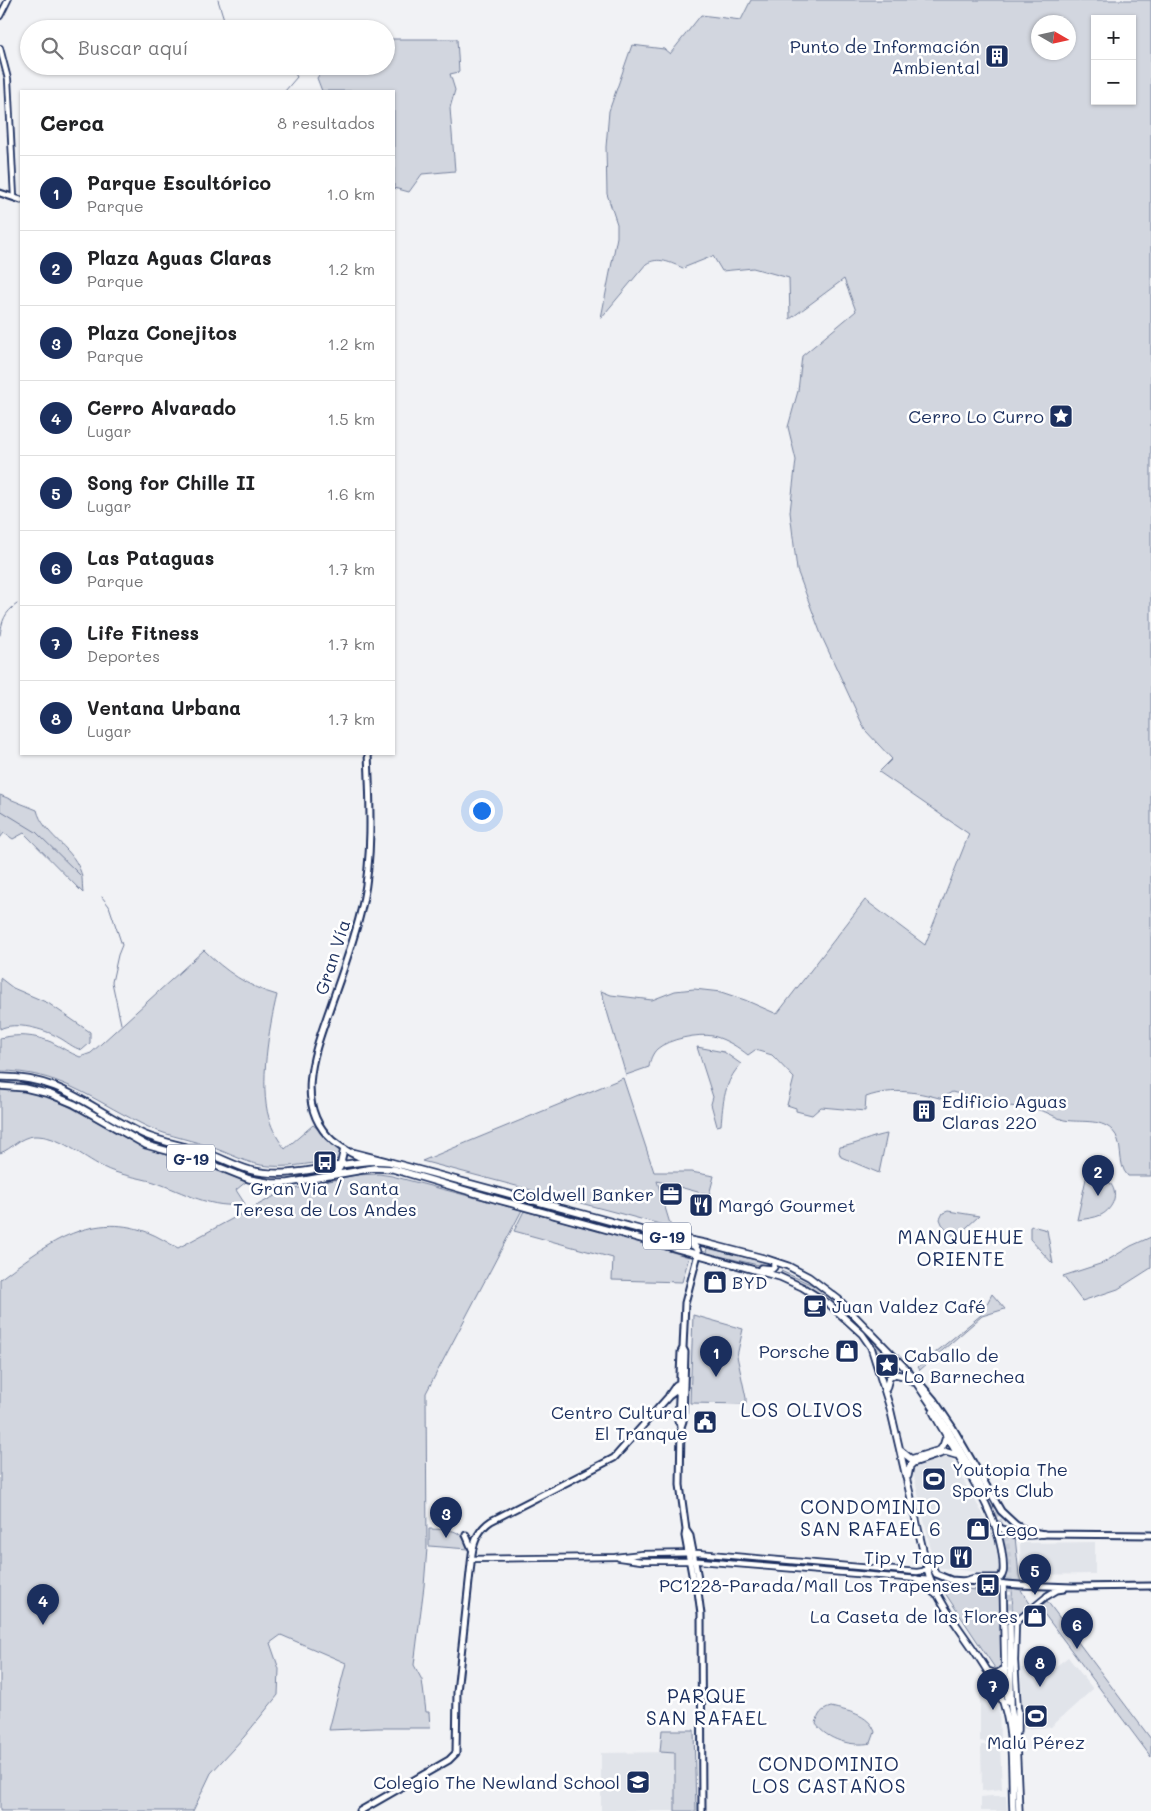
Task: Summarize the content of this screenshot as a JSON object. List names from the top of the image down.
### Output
{
  "streets": {
    "main road": ["Gran Vía", "G-19"]
  },
  "crossings": [
    ["Gran Vía", "G-19"]
  ],
  "districts": [
    "MANQUEHUE ORIENTE",
    "LOS OLIVOS",
    "CONDOMINIO SAN RAFAEL 6",
    "PARQUE SAN RAFAEL",
    "CONDOMINIO LOS CASTAÑOS"
  ],
  "places": {
    "building": ["Punto de Información Ambiental", "Edificio Aguas Claras 220"],
    "place": ["Cerro Lo Curro", "Caballo de Lo Barnechea"],
    "bus stop": ["Gran Via / Santa Teresa de Los Andes", "PC1228-Parada/Mall Los Trapenses"],
    "office": ["Coldwell Banker"],
    "restaurant": ["Margó Gourmet", "Tip y Tap"],
    "shop": [
      "BYD",
      "Porsche",
      "Lego",
      "La Caseta de las Flores"
    ],
    "cafe": ["Juan Valdez Café"],
    "public building": ["Centro Cultural El Tranque"],
    "sports": ["Youtopia The Sports Club", "Malú Pérez"],
    "school or university": ["Colegio The Newland School"]
  },
  "north": "right",
  "page": {
    "map_buttons": ["+", "−"],
    "search": "Buscar aquí",
    "heading": ["Cerca", "8 resultados"],
    "list": [
      {
        "mark": "1",
        "name": "Parque Escultórico",
        "note": "Parque",
        "value": "1.0 km"
      },
      {
        "mark": "2",
        "name": "Plaza Aguas Claras",
        "note": "Parque",
        "value": "1.2 km"
      },
      {
        "mark": "3",
        "name": "Plaza Conejitos",
        "note": "Parque",
        "value": "1.2 km"
      },
      {
        "mark": "4",
        "name": "Cerro Alvarado",
        "note": "Lugar",
        "value": "1.5 km"
      },
      {
        "mark": "5",
        "name": "Song for Chille II",
        "note": "Lugar",
        "value": "1.6 km"
      },
      {
        "mark": "6",
        "name": "Las Pataguas",
        "note": "Parque",
        "value": "1.7 km"
      },
      {
        "mark": "7",
        "name": "Life Fitness",
        "note": "Deportes",
        "value": "1.7 km"
      },
      {
        "mark": "8",
        "name": "Ventana Urbana",
        "note": "Lugar",
        "value": "1.7 km"
      }
    ],
    "pins": [
      "2",
      "1",
      "3",
      "5",
      "4",
      "6",
      "8",
      "7"
    ]
  }
}
